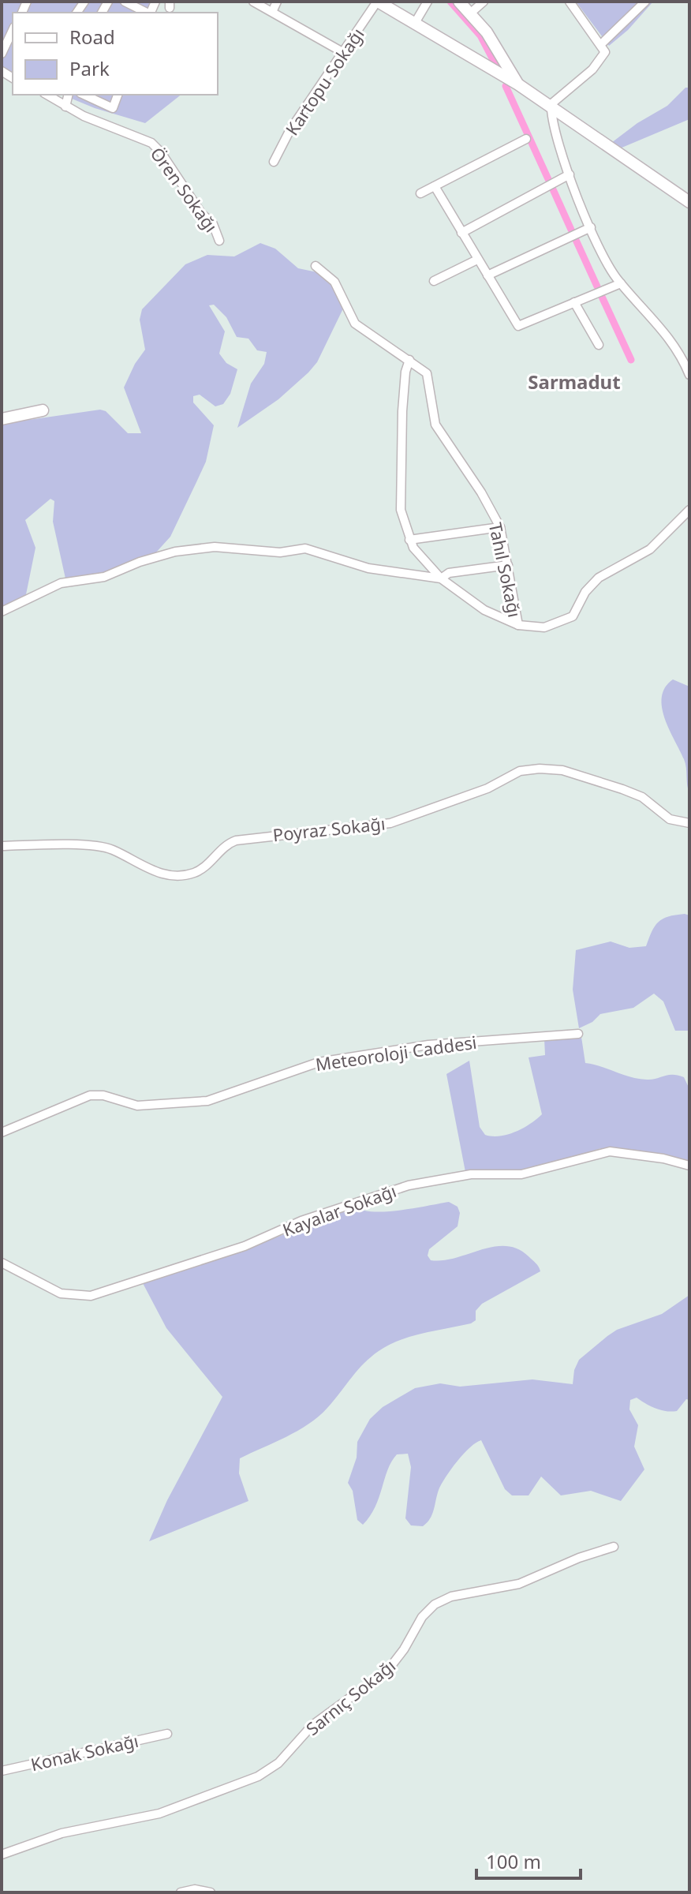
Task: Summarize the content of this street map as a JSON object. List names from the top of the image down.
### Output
{
  "streets": {
    "street": [
      "Kartopu Sokağı",
      "Ören Sokağı",
      "Tahıl Sokağı",
      "Poyraz Sokağı",
      "Meteoroloji Caddesi",
      "Kayalar Sokağı",
      "Sarnıç Sokağı",
      "Konak Sokağı"
    ]
  },
  "districts": ["Sarmadut"],
  "legend": ["Road", "Park"],
  "scale_bar": "100 m"
}
